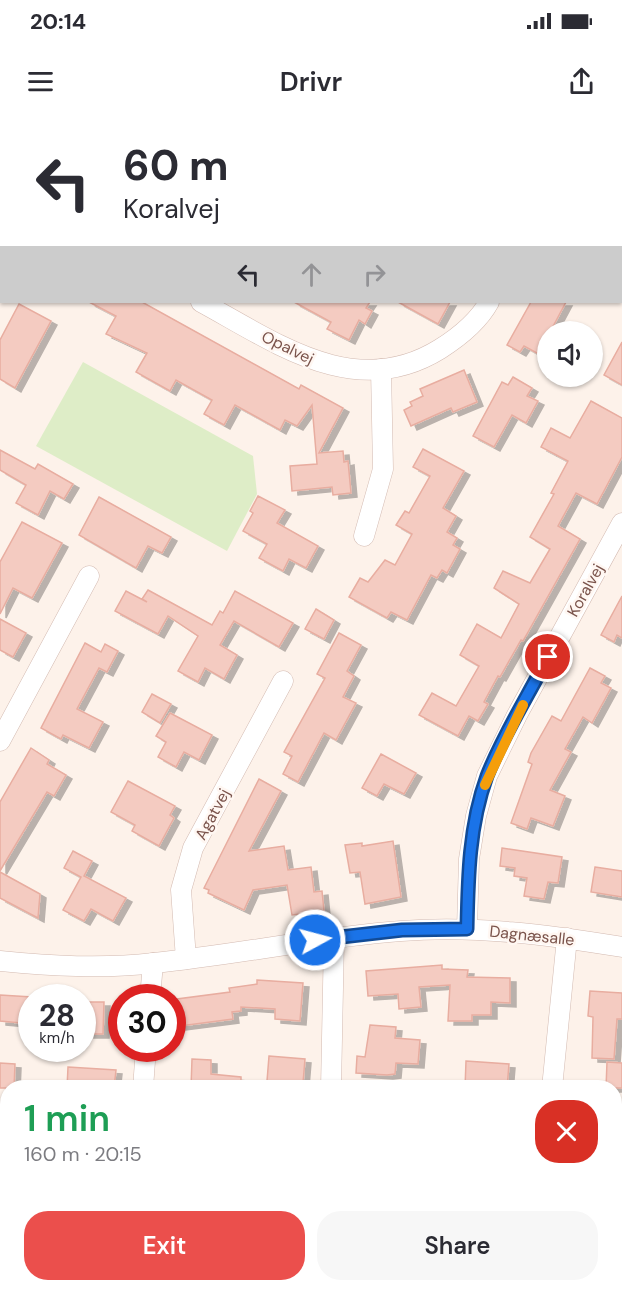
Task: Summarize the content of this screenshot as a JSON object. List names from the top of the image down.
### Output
{
  "streets": {
    "street": [
      "Opalvej",
      "Koralvej",
      "Agatvej",
      "Dagnæsalle"
    ]
  },
  "crossings": [
    ["Koralvej", "Dagnæsalle"],
    ["Agatvej", "Dagnæsalle"]
  ],
  "page": {
    "status": "20:14",
    "header": "Drivr",
    "turn": ["60 m", "Koralvej"],
    "speed": "28 km/h",
    "limit": "30",
    "heading": ["1 min", "160 m · 20:15"],
    "buttons": ["Exit", "Share"]
  }
}
